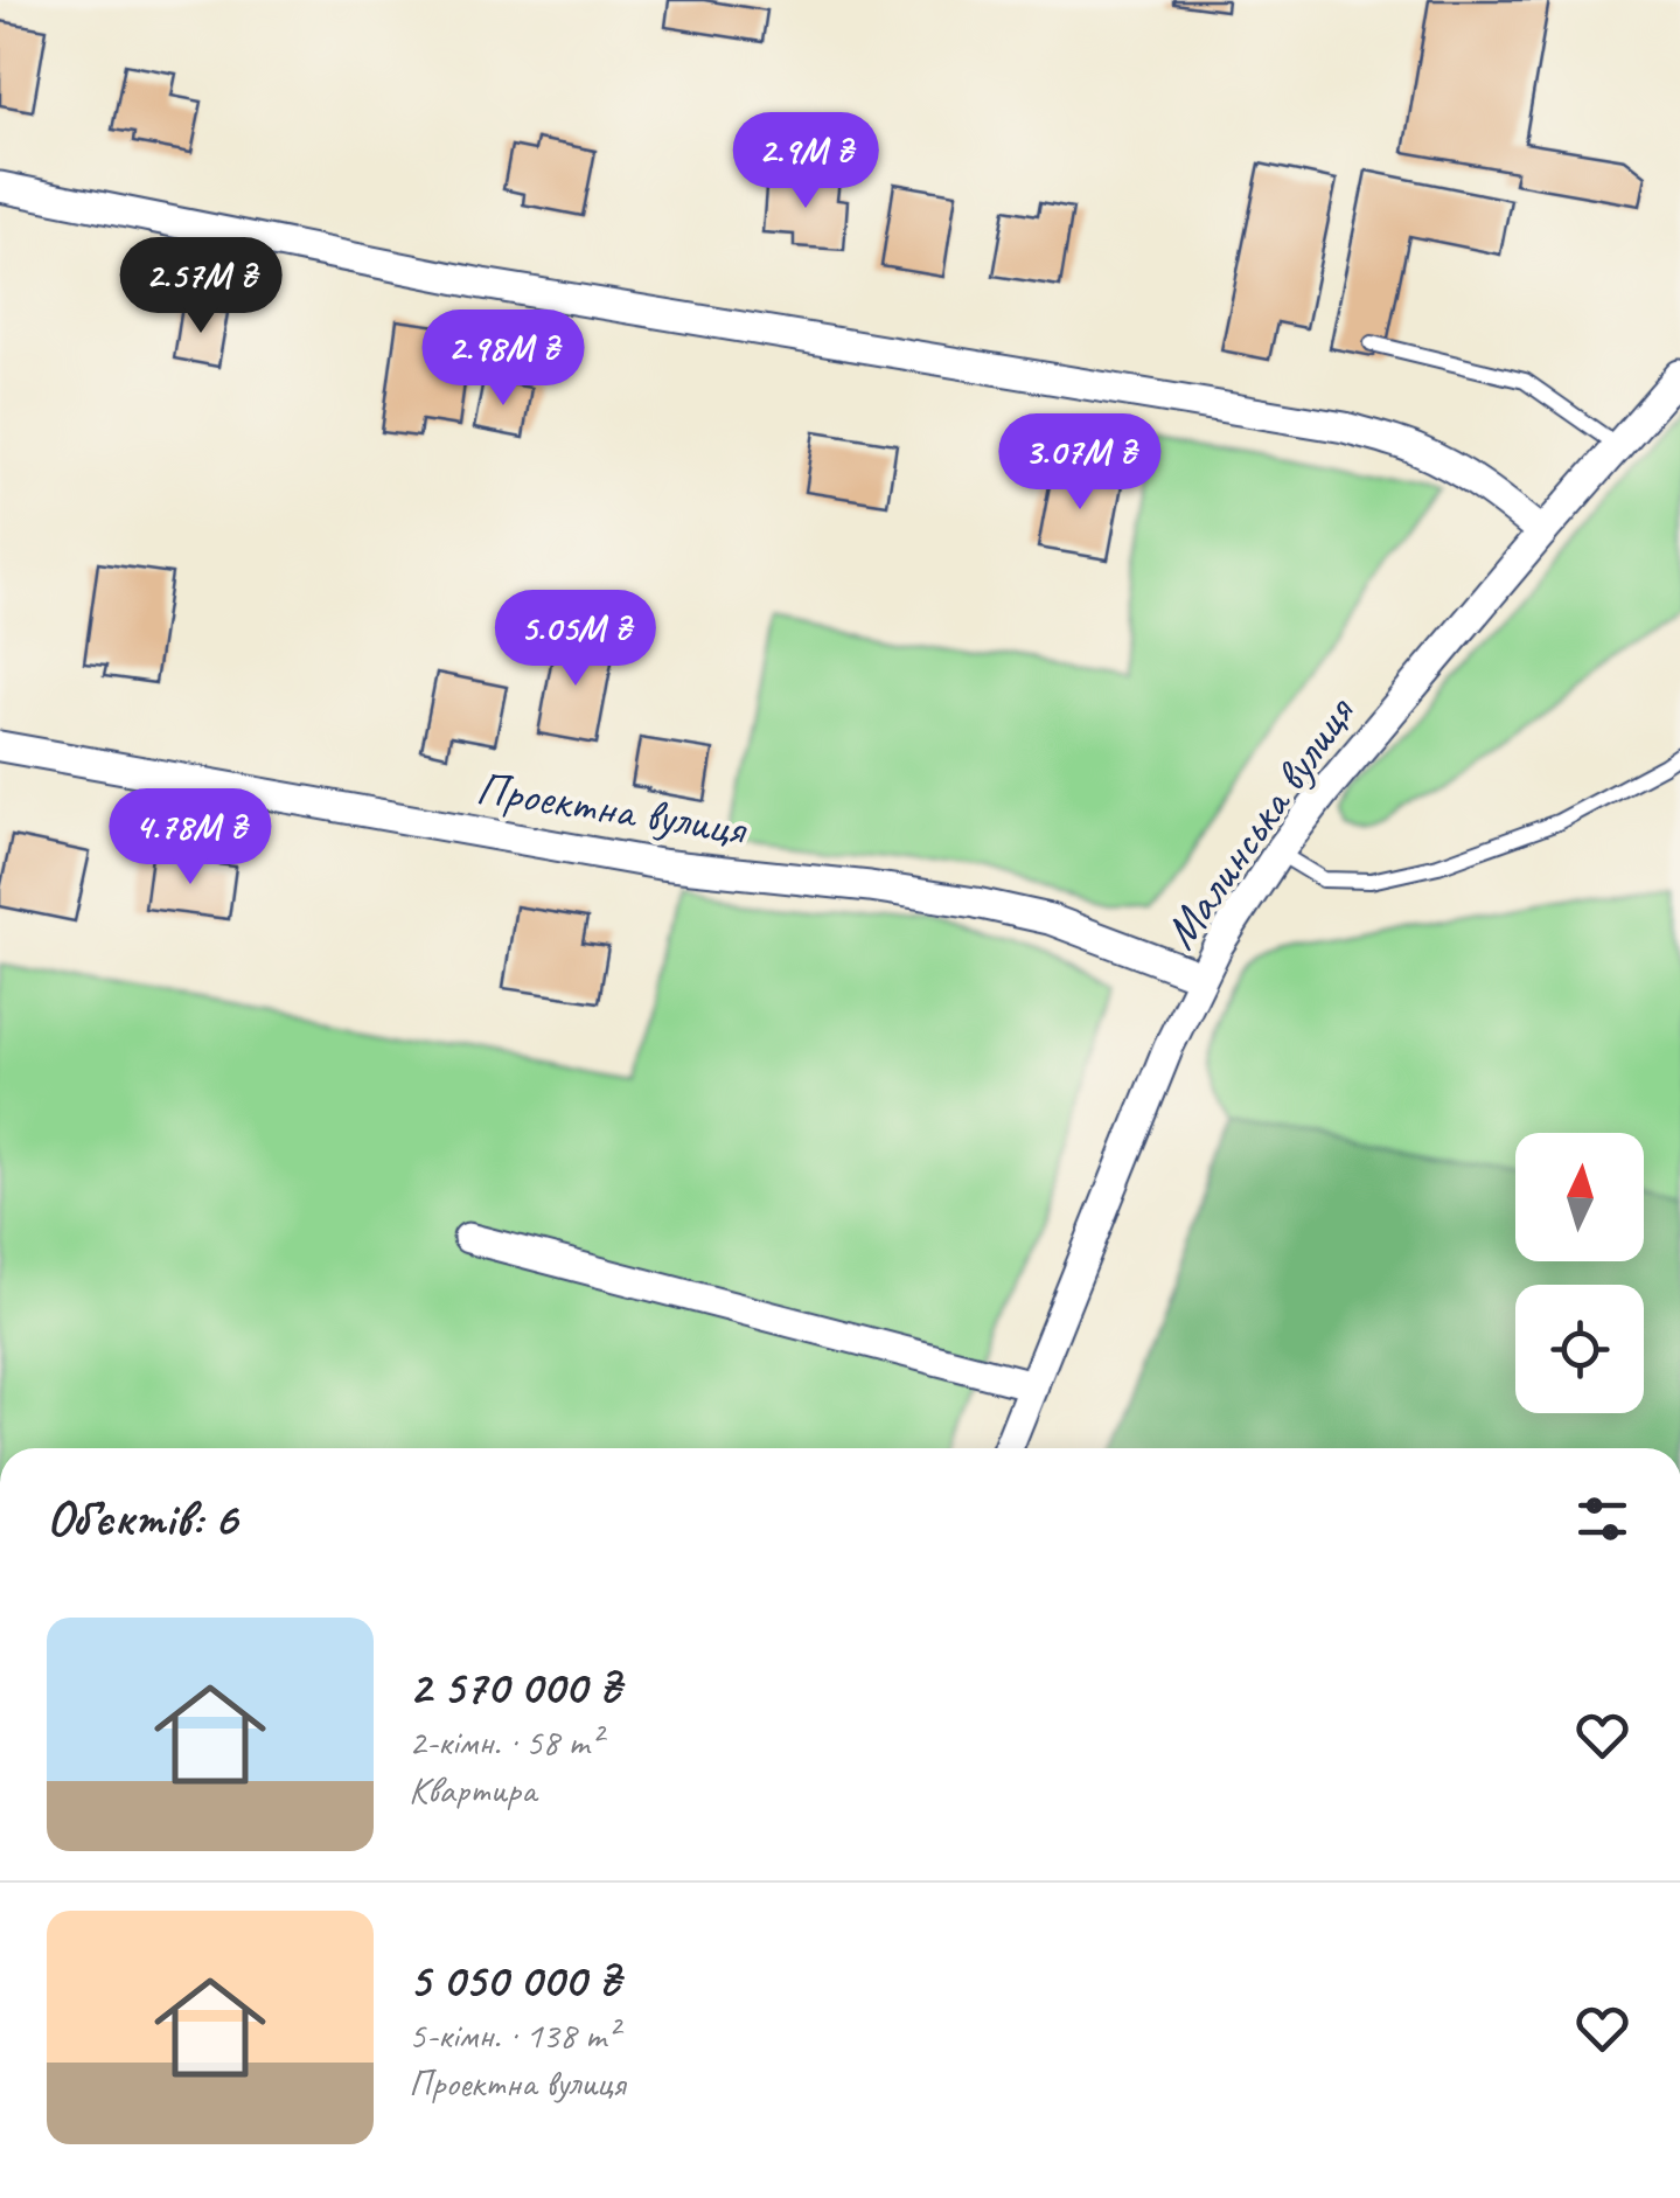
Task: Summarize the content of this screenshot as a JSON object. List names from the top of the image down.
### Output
{
  "streets": {
    "street": ["Проектна вулиця", "Малинська вулиця"]
  },
  "crossings": [
    ["Проектна вулиця", "Малинська вулиця"]
  ],
  "north": "top",
  "page": {
    "price": [
      "2.9M ₴",
      "2.57M ₴",
      "2.98M ₴",
      "3.07M ₴",
      "5.05M ₴",
      "4.78M ₴"
    ],
    "heading": "Об’єктів: 6",
    "list": [
      {
        "name": "2 570 000 ₴",
        "note": "2-кімн. · 58 m² · Квартира"
      },
      {
        "name": "5 050 000 ₴",
        "note": "5-кімн. · 138 m² · Проектна вулиця"
      }
    ]
  }
}
